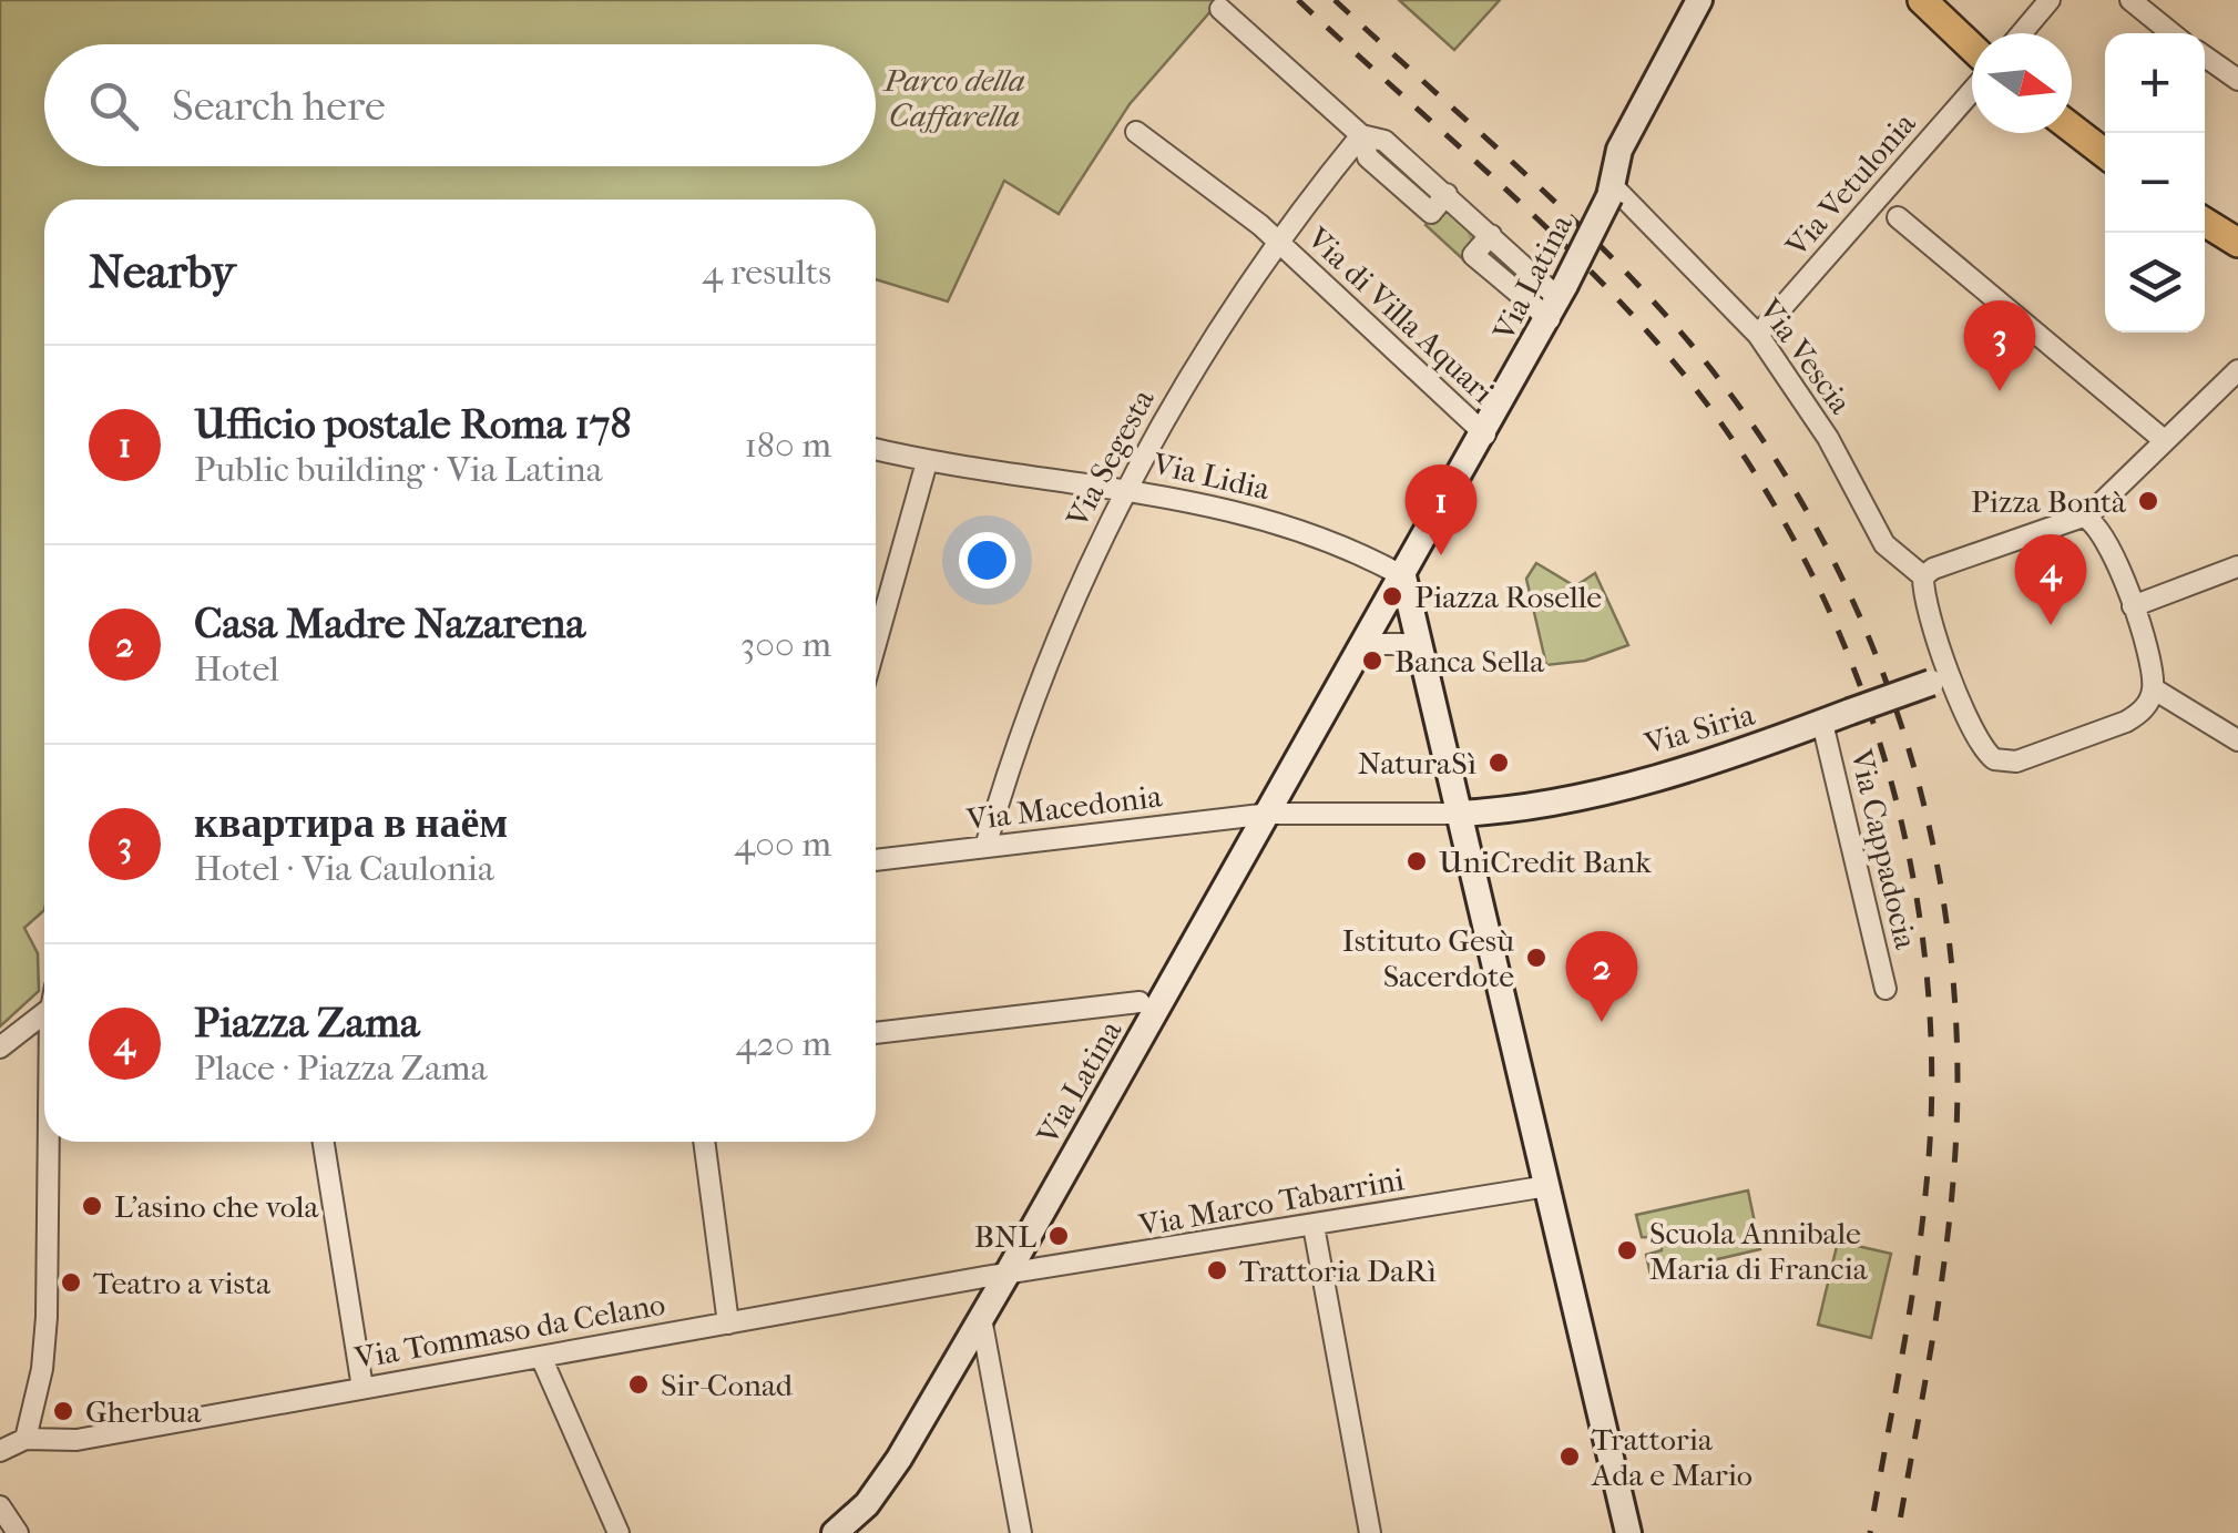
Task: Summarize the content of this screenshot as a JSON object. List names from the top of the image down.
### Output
{
  "streets": {
    "street": [
      "Via Vetulonia",
      "Via Latina",
      "Via di Villa Aquari",
      "Via Vescia",
      "Via Segesta",
      "Via Lidia",
      "Via Siria",
      "Via Macedonia",
      "Via Cappadocia",
      "Via Marco Tabarrini",
      "Via Tommaso da Celano"
    ]
  },
  "crossings": [
    ["Via Vetulonia", "Via Vescia"],
    ["Via Latina", "Via di Villa Aquari"],
    ["Via Latina", "Via Vescia"],
    ["Via Latina", "Via Lidia"],
    ["Via Latina", "Via Macedonia"],
    ["Via Latina", "Via Marco Tabarrini"],
    ["Via Latina", "Via Tommaso da Celano"],
    ["Via di Villa Aquari", "Via Segesta"],
    ["Via Vescia", "Via Siria"],
    ["Via Segesta", "Via Lidia"],
    ["Via Segesta", "Via Macedonia"],
    ["Via Siria", "Via Macedonia"],
    ["Via Siria", "Via Cappadocia"],
    ["Via Marco Tabarrini", "Via Tommaso da Celano"]
  ],
  "parks": ["Parco della Caffarella"],
  "places": [
    "Pizza Bontà",
    "Piazza Roselle",
    "Banca Sella",
    "NaturaSì",
    "UniCredit Bank",
    "Istituto Gesù Sacerdote",
    "L'asino che vola",
    "BNL",
    "Scuola Annibale Maria di Francia",
    "Trattoria DaRì",
    "Teatro a vista",
    "Sir-Conad",
    "Gherbua",
    "Trattoria Ada e Mario"
  ],
  "north": "right",
  "page": {
    "map_buttons": ["+", "−"],
    "search": "Search here",
    "heading": ["Nearby", "4 results"],
    "pins": [
      "3",
      "1",
      "4",
      "2"
    ],
    "list": [
      {
        "mark": "1",
        "name": "Ufficio postale Roma 178",
        "note": "Public building · Via Latina",
        "value": "180 m"
      },
      {
        "mark": "2",
        "name": "Casa Madre Nazarena",
        "note": "Hotel",
        "value": "300 m"
      },
      {
        "mark": "3",
        "name": "квартира в наём",
        "note": "Hotel · Via Caulonia",
        "value": "400 m"
      },
      {
        "mark": "4",
        "name": "Piazza Zama",
        "note": "Place · Piazza Zama",
        "value": "420 m"
      }
    ]
  }
}
